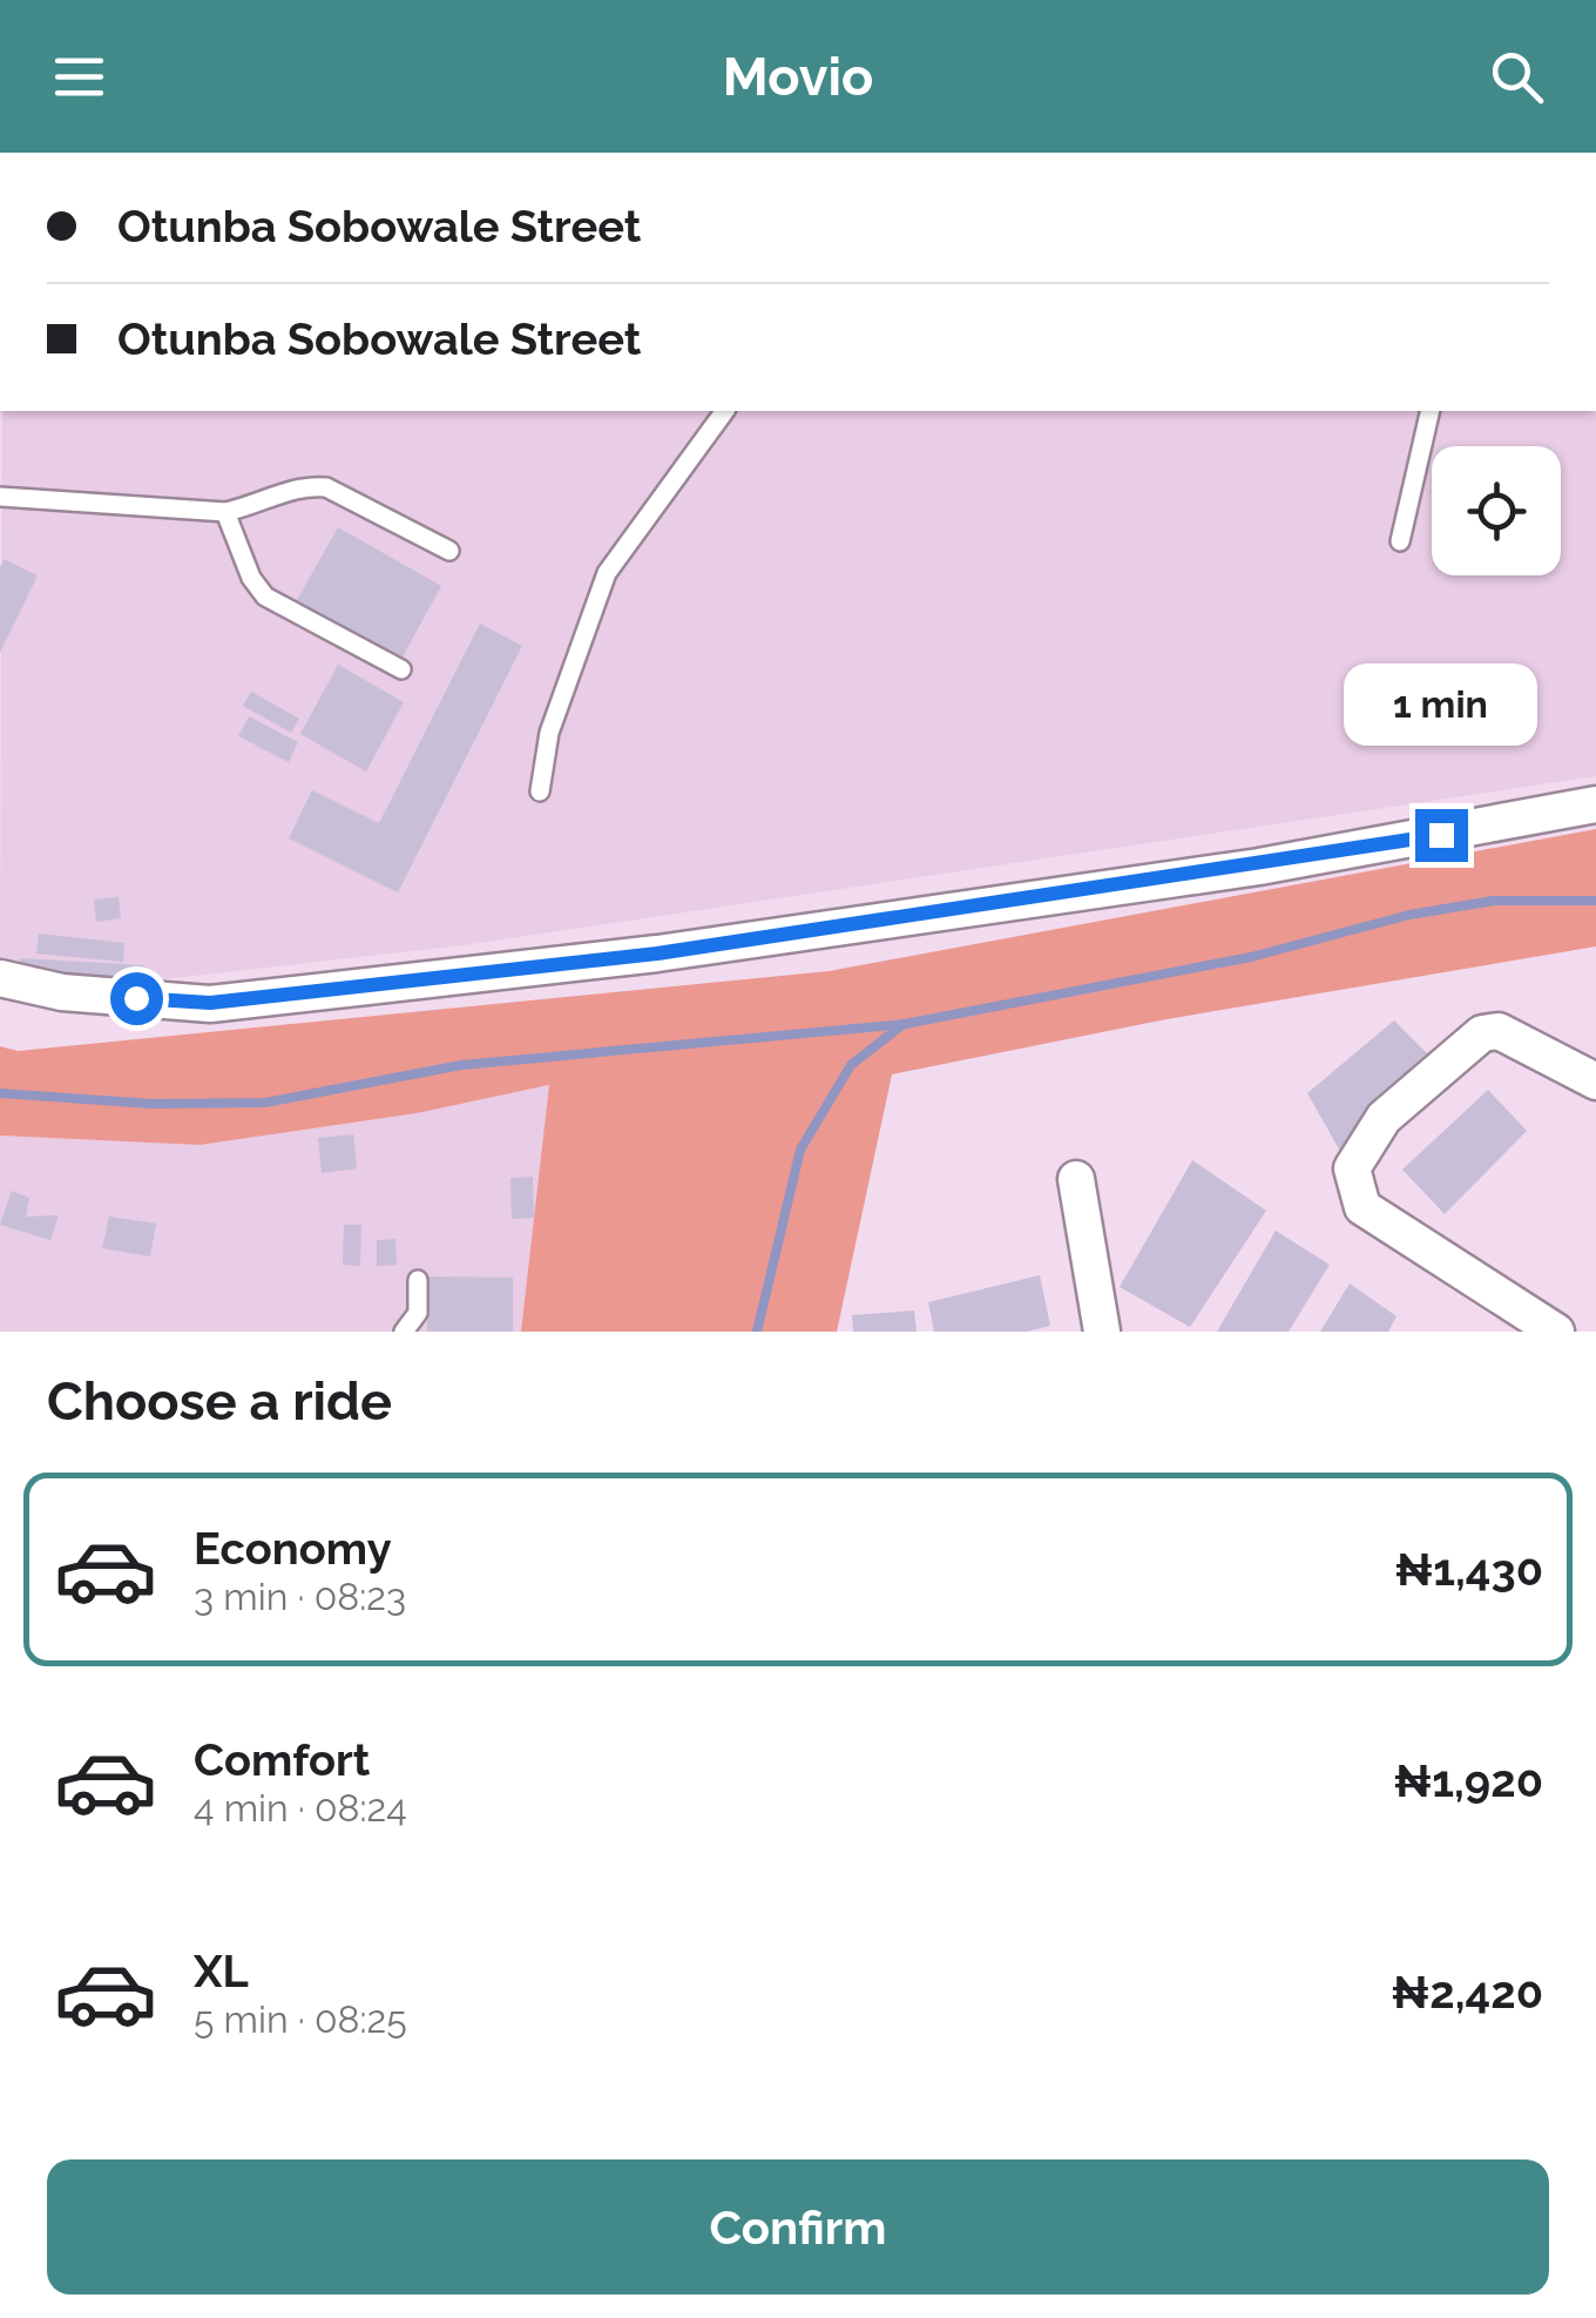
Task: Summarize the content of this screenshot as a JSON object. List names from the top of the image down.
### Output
{
  "page": {
    "header": "Movio",
    "banner": ["Otunba Sobowale Street", "Otunba Sobowale Street"],
    "bubble": "1 min",
    "heading": "Choose a ride",
    "list": [
      {
        "name": "Economy",
        "note": "3 min · 08:23",
        "value": "₦1,430"
      },
      {
        "name": "Comfort",
        "note": "4 min · 08:24",
        "value": "₦1,920"
      },
      {
        "name": "XL",
        "note": "5 min · 08:25",
        "value": "₦2,420"
      }
    ],
    "buttons": "Confirm"
  }
}
